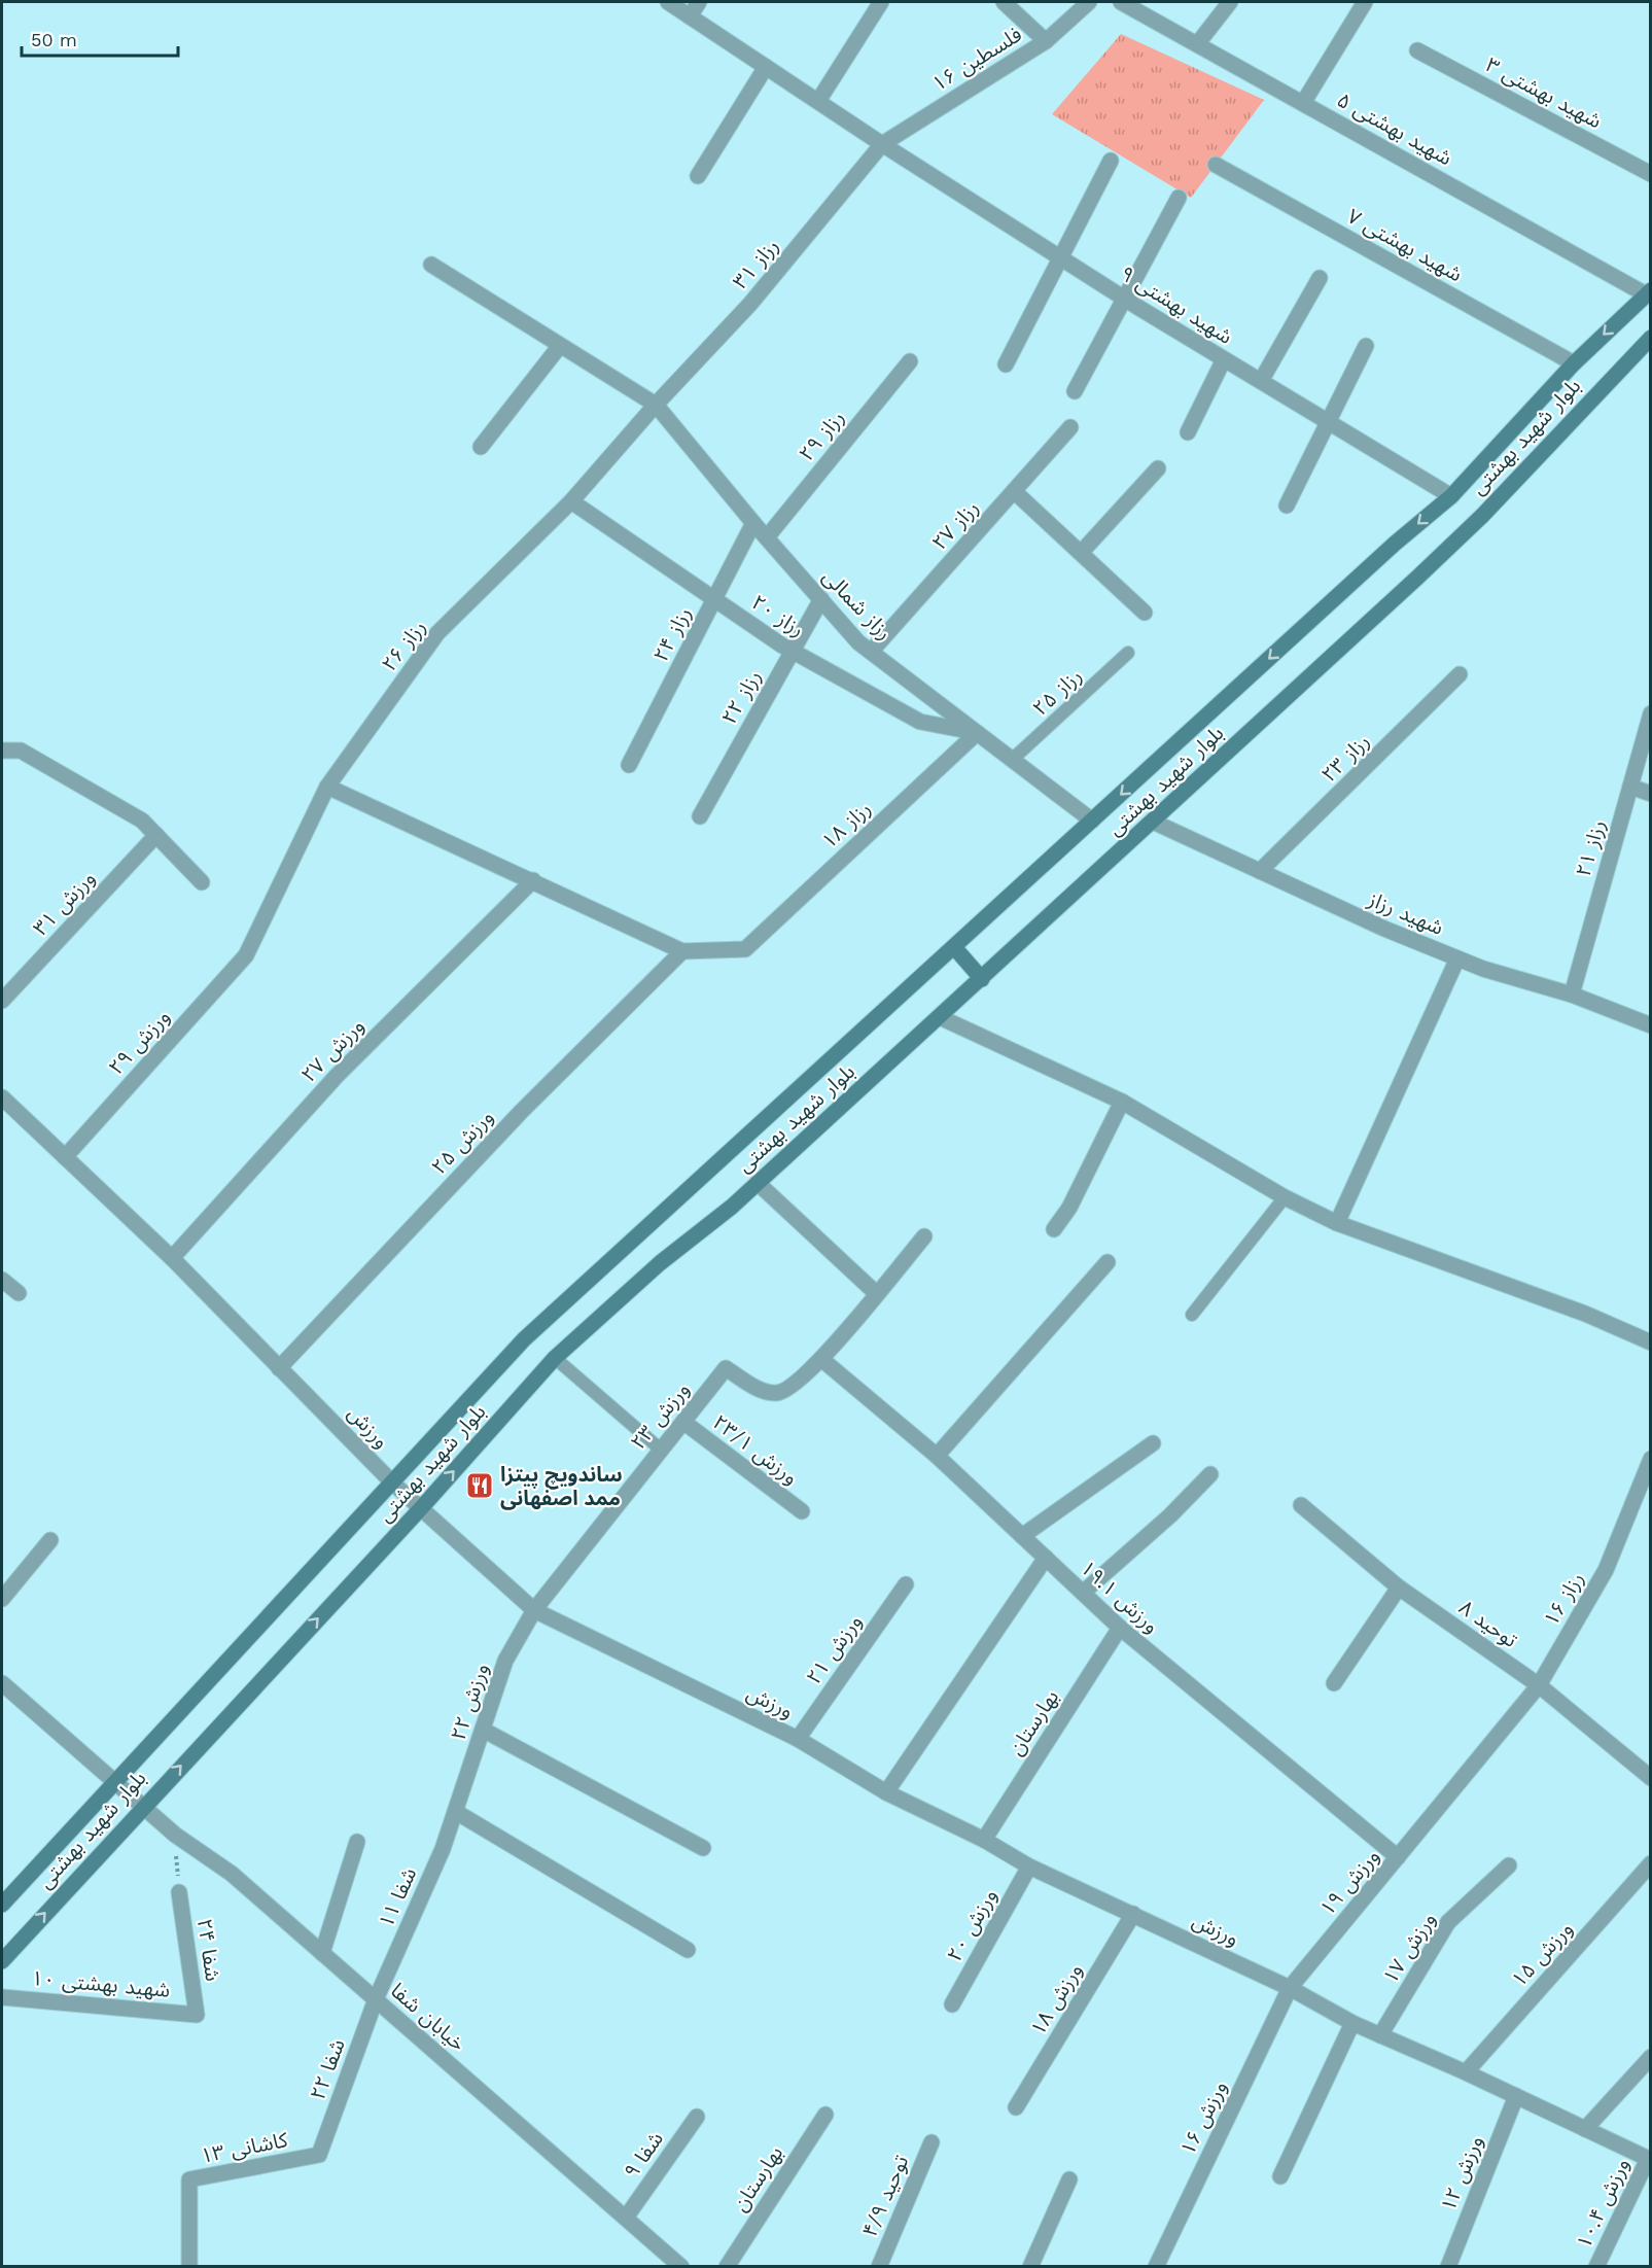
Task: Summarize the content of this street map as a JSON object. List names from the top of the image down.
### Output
{
  "streets": {
    "main road": ["بلوار شهید بهشتی"],
    "street": [
      "فلسطین ۱۶",
      "شهید بهشتی ۳",
      "شهید بهشتی ۵",
      "شهید بهشتی ۷",
      "رزاز ۳۱",
      "شهید بهشتی ۹",
      "رزاز ۲۹",
      "رزاز ۲۷",
      "رزاز شمالی",
      "رزاز ۲۰",
      "رزاز ۲۴",
      "رزاز ۲۶",
      "رزاز ۲۲",
      "رزاز ۲۳",
      "رزاز ۱۸",
      "رزاز ۲۱",
      "ورزش ۳۱",
      "شهید رزاز",
      "ورزش ۲۹",
      "ورزش ۲۷",
      "ورزش ۲۵",
      "ورزش ۲۳",
      "ورزش",
      "ورزش ۲۳/۱",
      "ورزش ۱۹.۱",
      "رزاز ۱۶",
      "توحید ۸",
      "ورزش ۲۱",
      "ورزش ۲۲",
      "بهارستان",
      "ورزش ۱۹",
      "شفا ۱۱",
      "ورزش ۲۰",
      "ورزش ۱۷",
      "شفا ۲۴",
      "ورزش ۱۵",
      "شهید بهشتی ۱۰",
      "ورزش ۱۸",
      "خیابان شفا",
      "شفا ۲۲",
      "ورزش ۱۶",
      "کاشانی ۱۳",
      "شفا ۹",
      "ورزش ۱۲",
      "توحید ۴/۹",
      "ورزش ۱۰.۴"
    ],
    "lane": ["رزاز ۲۵"]
  },
  "crossings": [
    ["فلسطین ۱۶", "رزاز ۳۱"],
    ["فلسطین ۱۶", "شهید بهشتی ۹"],
    ["شهید بهشتی ۵", "بلوار شهید بهشتی"],
    ["شهید بهشتی ۷", "بلوار شهید بهشتی"],
    ["رزاز ۳۱", "شهید بهشتی ۹"],
    ["رزاز ۳۱", "رزاز شمالی"],
    ["رزاز ۳۱", "رزاز ۲۶"],
    ["شهید بهشتی ۹", "بلوار شهید بهشتی"],
    ["رزاز ۲۹", "رزاز شمالی"],
    ["بلوار شهید بهشتی", "رزاز شمالی"],
    ["بلوار شهید بهشتی", "شهید رزاز"],
    ["بلوار شهید بهشتی", "ورزش"],
    ["بلوار شهید بهشتی", "خیابان شفا"],
    ["رزاز ۲۷", "رزاز شمالی"],
    ["رزاز شمالی", "رزاز ۲۰"],
    ["رزاز شمالی", "رزاز ۲۴"],
    ["رزاز شمالی", "رزاز ۲۶"],
    ["رزاز شمالی", "رزاز ۲۵"],
    ["رزاز شمالی", "رزاز ۲۲"],
    ["رزاز شمالی", "رزاز ۱۸"],
    ["رزاز ۲۰", "رزاز ۲۴"],
    ["رزاز ۲۰", "رزاز ۲۶"],
    ["رزاز ۲۰", "رزاز ۲۲"],
    ["رزاز ۲۰", "رزاز ۱۸"],
    ["رزاز ۲۶", "ورزش ۲۹"],
    ["رزاز ۲۳", "شهید رزاز"],
    ["رزاز ۱۸", "ورزش ۲۵"],
    ["رزاز ۲۱", "شهید رزاز"],
    ["ورزش ۲۹", "ورزش"],
    ["ورزش ۲۷", "ورزش"],
    ["ورزش ۲۵", "ورزش"],
    ["ورزش ۲۳", "ورزش"],
    ["ورزش ۲۳", "ورزش ۲۳/۱"],
    ["ورزش ۲۳", "ورزش ۱۹.۱"],
    ["ورزش ۲۳", "ورزش ۲۲"],
    ["ورزش", "ورزش ۲۱"],
    ["ورزش", "ورزش ۲۲"],
    ["ورزش", "بهارستان"],
    ["ورزش", "ورزش ۱۹"],
    ["ورزش", "ورزش ۲۰"],
    ["ورزش", "ورزش ۱۷"],
    ["ورزش", "ورزش ۱۵"],
    ["ورزش", "ورزش ۱۸"],
    ["ورزش", "ورزش ۱۶"],
    ["ورزش", "ورزش ۱۲"],
    ["ورزش", "ورزش ۱۰.۴"],
    ["ورزش ۱۹.۱", "بهارستان"],
    ["ورزش ۱۹.۱", "ورزش ۱۹"],
    ["رزاز ۱۶", "توحید ۸"],
    ["رزاز ۱۶", "ورزش ۱۹"],
    ["ورزش ۲۲", "شفا ۱۱"],
    ["ورزش ۱۹", "ورزش ۱۶"],
    ["شفا ۱۱", "خیابان شفا"],
    ["شفا ۱۱", "شفا ۲۲"],
    ["شفا ۲۴", "شهید بهشتی ۱۰"],
    ["خیابان شفا", "شفا ۲۲"],
    ["خیابان شفا", "شفا ۹"],
    ["شفا ۲۲", "کاشانی ۱۳"]
  ],
  "places": {
    "restaurant": ["ساندویچ پیتزا ممد اصفهانی"]
  },
  "scale_bar": "50 m"
}
